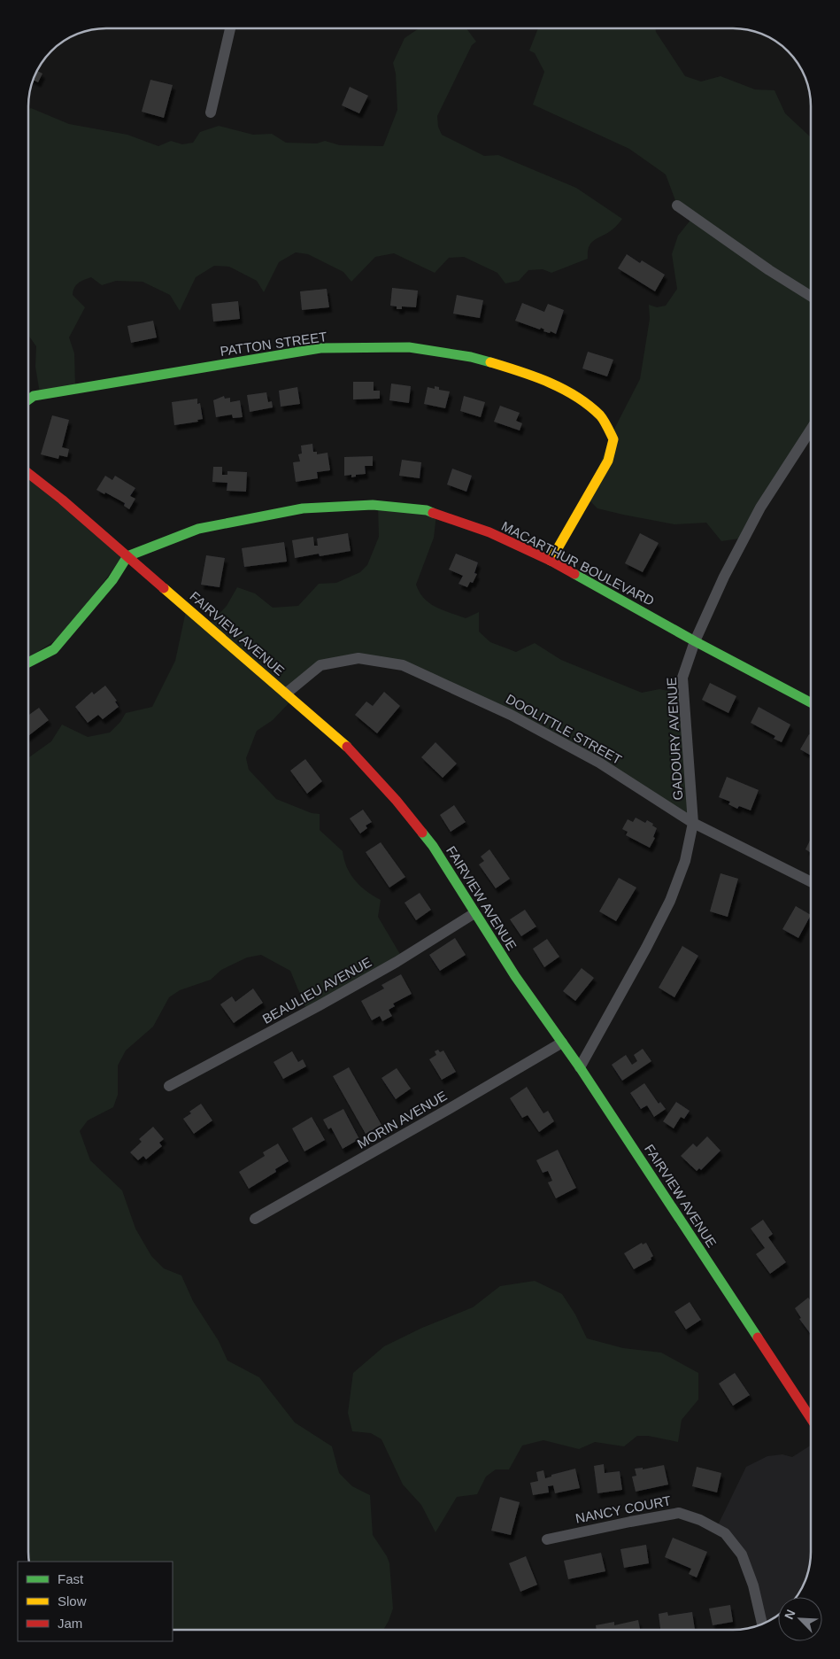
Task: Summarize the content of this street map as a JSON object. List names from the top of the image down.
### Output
{
  "streets": {
    "street": [
      "PATTON STREET",
      "MACARTHUR BOULEVARD",
      "FAIRVIEW AVENUE",
      "DOOLITTLE STREET",
      "GADOURY AVENUE",
      "BEAULIEU AVENUE",
      "MORIN AVENUE",
      "NANCY COURT"
    ]
  },
  "crossings": [
    ["PATTON STREET", "MACARTHUR BOULEVARD"],
    ["MACARTHUR BOULEVARD", "FAIRVIEW AVENUE"],
    ["MACARTHUR BOULEVARD", "GADOURY AVENUE"],
    ["FAIRVIEW AVENUE", "DOOLITTLE STREET"],
    ["FAIRVIEW AVENUE", "GADOURY AVENUE"],
    ["FAIRVIEW AVENUE", "BEAULIEU AVENUE"],
    ["FAIRVIEW AVENUE", "MORIN AVENUE"],
    ["DOOLITTLE STREET", "GADOURY AVENUE"]
  ],
  "legend": ["Fast", "Slow", "Jam"],
  "north": "top left"
}
